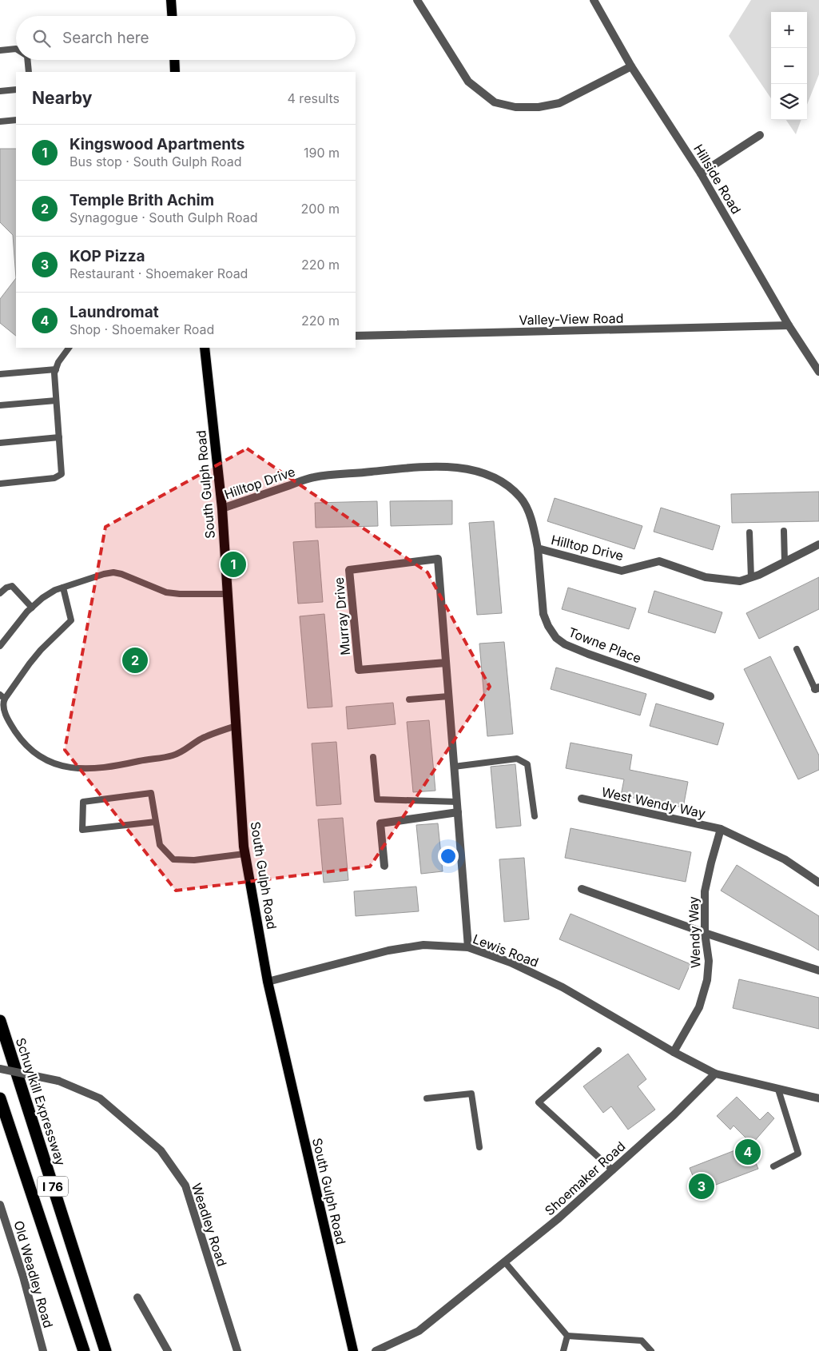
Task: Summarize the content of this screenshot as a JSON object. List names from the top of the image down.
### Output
{
  "streets": {
    "highway": ["Schuylkill Expressway", "I 76"],
    "main road": ["South Gulph Road"],
    "street": [
      "Hillside Road",
      "Valley-View Road",
      "Hilltop Drive",
      "Murray Drive",
      "Towne Place",
      "West Wendy Way",
      "Wendy Way",
      "Lewis Road",
      "Shoemaker Road",
      "Weadley Road",
      "Old Weadley Road"
    ]
  },
  "crossings": [
    ["Hillside Road", "Valley-View Road"],
    ["Hilltop Drive", "South Gulph Road"],
    ["Hilltop Drive", "Towne Place"],
    ["South Gulph Road", "Lewis Road"],
    ["Murray Drive", "Lewis Road"],
    ["West Wendy Way", "Wendy Way"],
    ["Wendy Way", "Lewis Road"],
    ["Lewis Road", "Shoemaker Road"]
  ],
  "page": {
    "map_buttons": ["+", "−"],
    "search": "Search here",
    "heading": ["Nearby", "4 results"],
    "list": [
      {
        "mark": "1",
        "name": "Kingswood Apartments",
        "note": "Bus stop · South Gulph Road",
        "value": "190 m"
      },
      {
        "mark": "2",
        "name": "Temple Brith Achim",
        "note": "Synagogue · South Gulph Road",
        "value": "200 m"
      },
      {
        "mark": "3",
        "name": "KOP Pizza",
        "note": "Restaurant · Shoemaker Road",
        "value": "220 m"
      },
      {
        "mark": "4",
        "name": "Laundromat",
        "note": "Shop · Shoemaker Road",
        "value": "220 m"
      }
    ],
    "pins": [
      "1",
      "2",
      "4",
      "3"
    ]
  }
}
